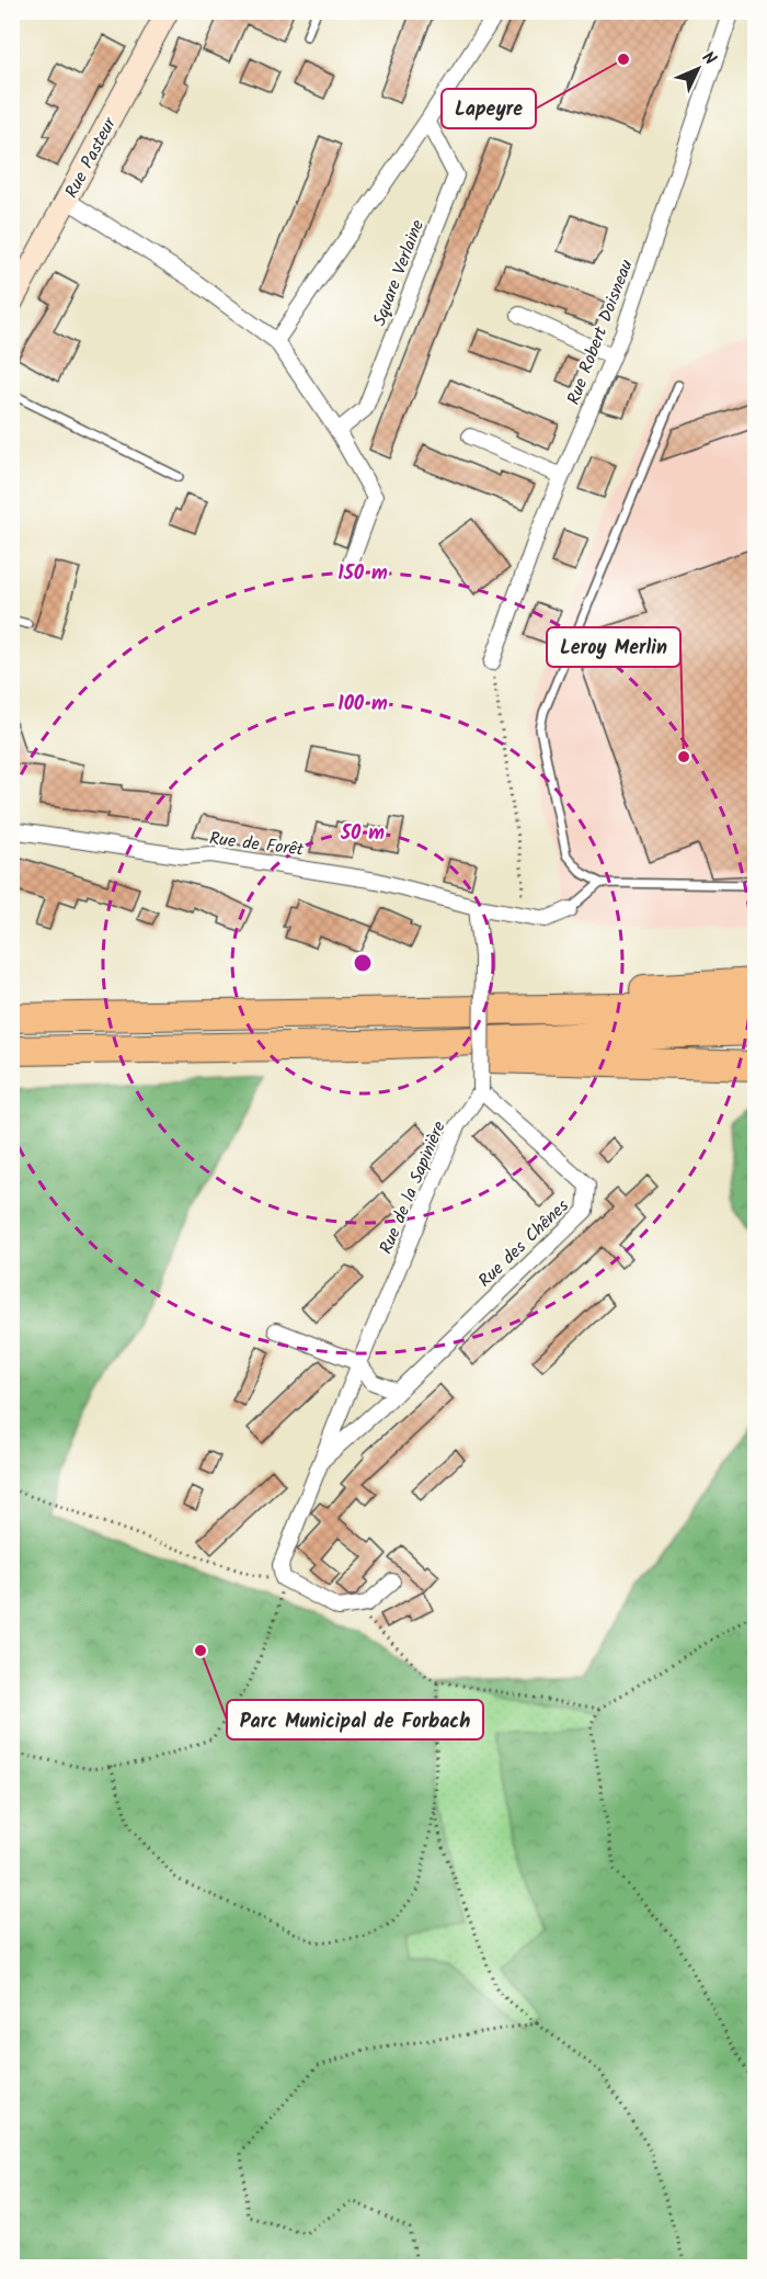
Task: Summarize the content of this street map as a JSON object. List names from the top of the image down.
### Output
{
  "streets": {
    "main road": ["Rue Pasteur"],
    "street": [
      "Square Verlaine",
      "Rue Robert Doisneau",
      "Rue de Forêt",
      "Rue de la Sapinière",
      "Rue des Chênes"
    ]
  },
  "crossings": [
    ["Rue de la Sapinière", "Rue des Chênes"]
  ],
  "places": ["Lapeyre", "Leroy Merlin", "Parc Municipal de Forbach"],
  "north": "top right",
  "rings": ["150 m", "100 m", "50 m"]
}
